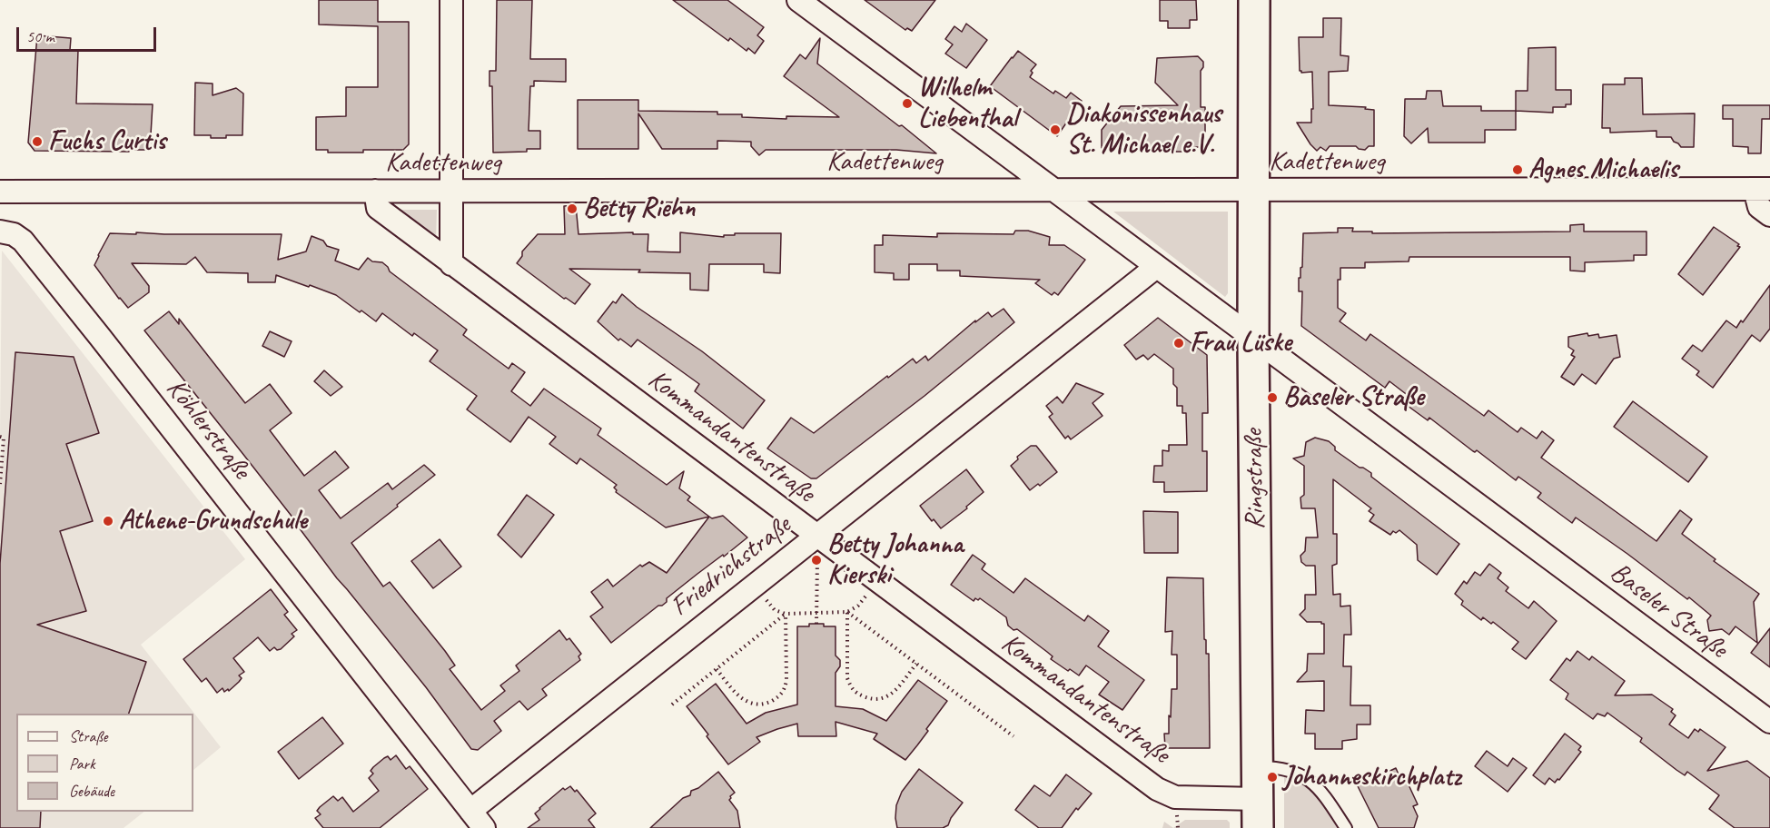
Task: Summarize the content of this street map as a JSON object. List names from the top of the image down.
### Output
{
  "streets": {
    "street": [
      "Kadettenweg",
      "Köhlerstraße",
      "Kommandantenstraße",
      "Ringstraße",
      "Friedrichstraße",
      "Baseler Straße"
    ]
  },
  "crossings": [
    ["Kadettenweg", "Kommandantenstraße"],
    ["Kadettenweg", "Ringstraße"],
    ["Kadettenweg", "Baseler Straße"],
    ["Köhlerstraße", "Friedrichstraße"],
    ["Kommandantenstraße", "Ringstraße"],
    ["Kommandantenstraße", "Friedrichstraße"],
    ["Ringstraße", "Baseler Straße"],
    ["Friedrichstraße", "Baseler Straße"]
  ],
  "places": [
    "Wilhelm Liebenthal",
    "Diakonissenhaus St. Michael e.V.",
    "Fuchs Curtis",
    "Agnes Michaelis",
    "Betty Riehn",
    "Frau Lüske",
    "Baseler Straße",
    "Athene-Grundschule",
    "Betty Johanna Kierski",
    "Johanneskirchplatz"
  ],
  "legend": ["Straße", "Park", "Gebäude"],
  "scale_bar": "50 m"
}
